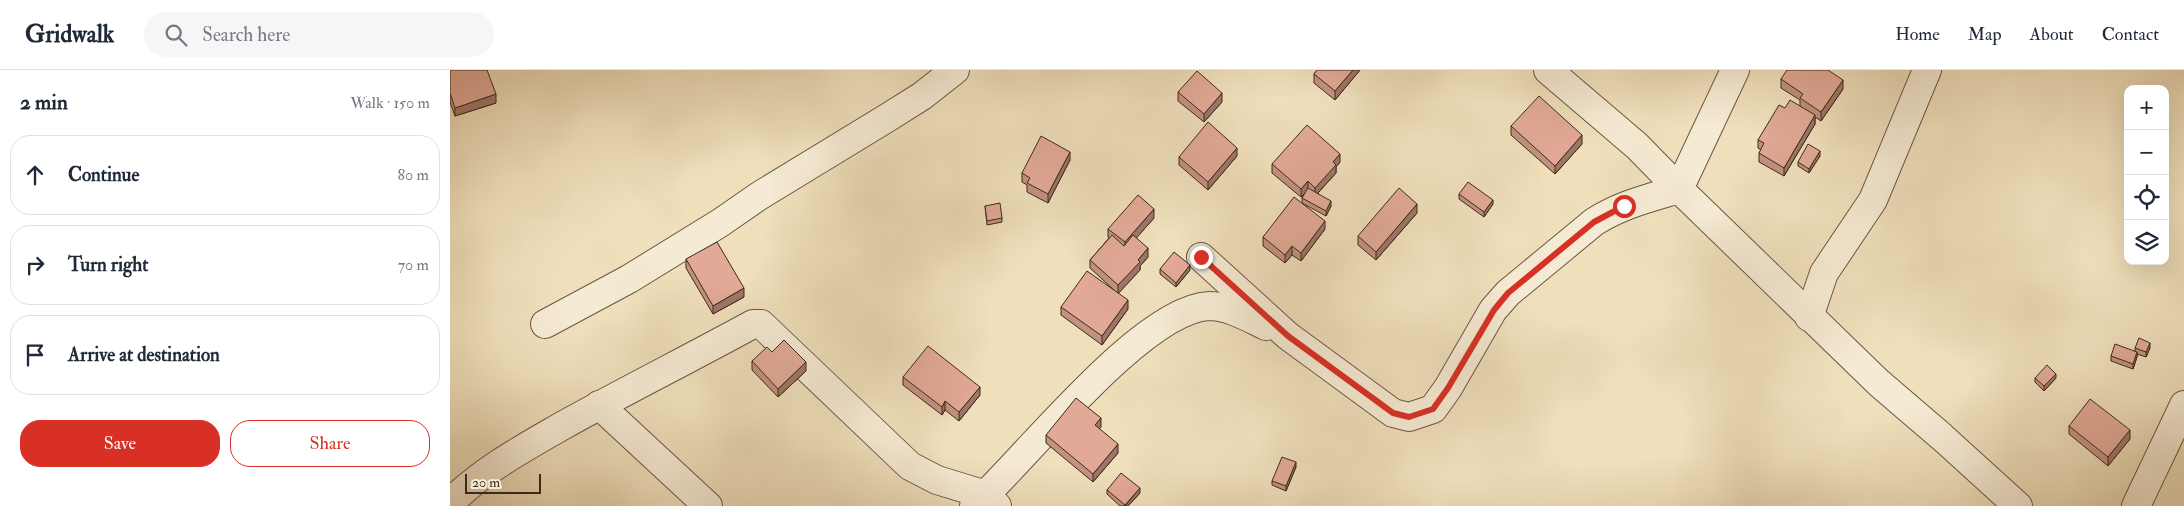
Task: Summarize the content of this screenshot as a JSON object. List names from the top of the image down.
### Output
{
  "scale_bar": "20 m",
  "page": {
    "header": "Gridwalk",
    "search": "Search here",
    "nav": [
      "Home",
      "Map",
      "About",
      "Contact"
    ],
    "heading": ["2 min", "Walk · 150 m"],
    "map_buttons": ["+", "−"],
    "list": [
      ["Continue", "80 m"],
      ["Turn right", "70 m"],
      "Arrive at destination"
    ],
    "buttons": ["Save", "Share"],
    "scale": "20 m"
  }
}
